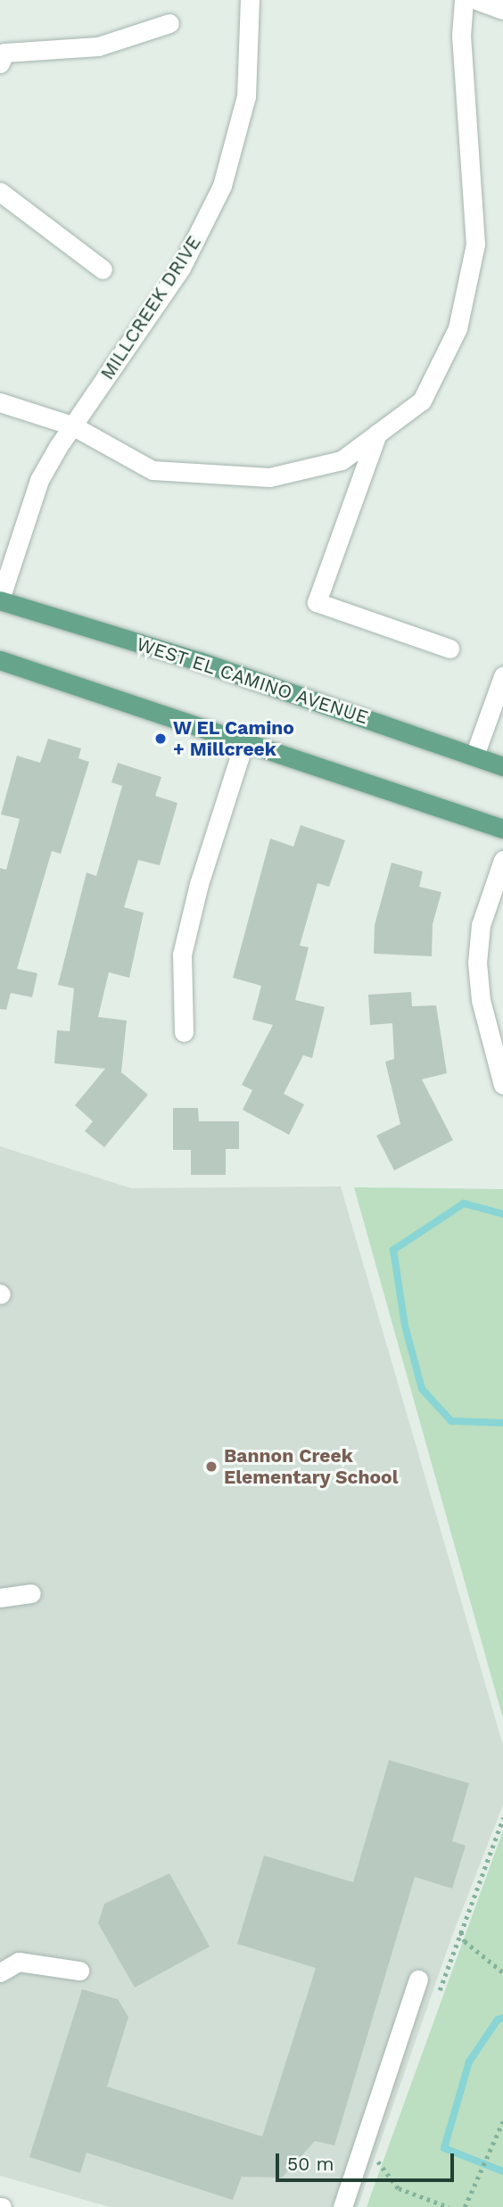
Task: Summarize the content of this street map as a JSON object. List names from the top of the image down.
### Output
{
  "streets": {
    "main road": ["WEST EL CAMINO AVENUE"],
    "street": ["MILLCREEK DRIVE"]
  },
  "crossings": [
    ["MILLCREEK DRIVE", "WEST EL CAMINO AVENUE"]
  ],
  "places": ["W EL Camino + Millcreek", "Bannon Creek Elementary School"],
  "scale_bar": "50 m"
}
